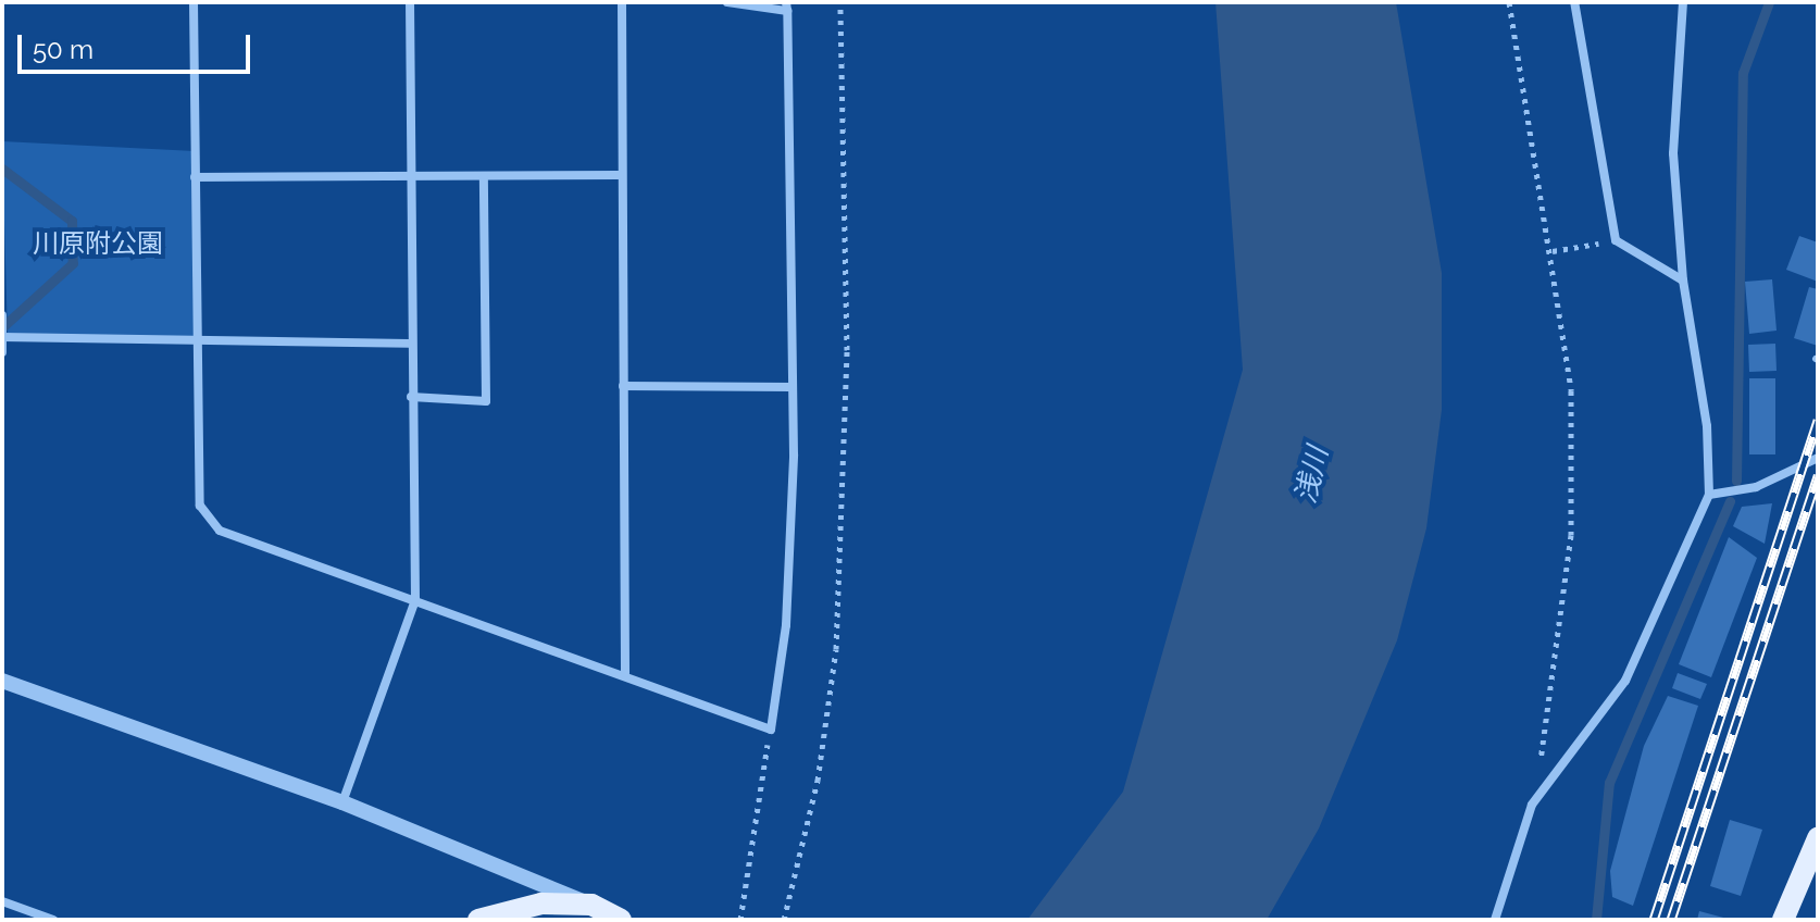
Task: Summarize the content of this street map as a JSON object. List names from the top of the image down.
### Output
{
  "water": ["浅川"],
  "parks": ["川原附公園"],
  "scale_bar": "50 m"
}
